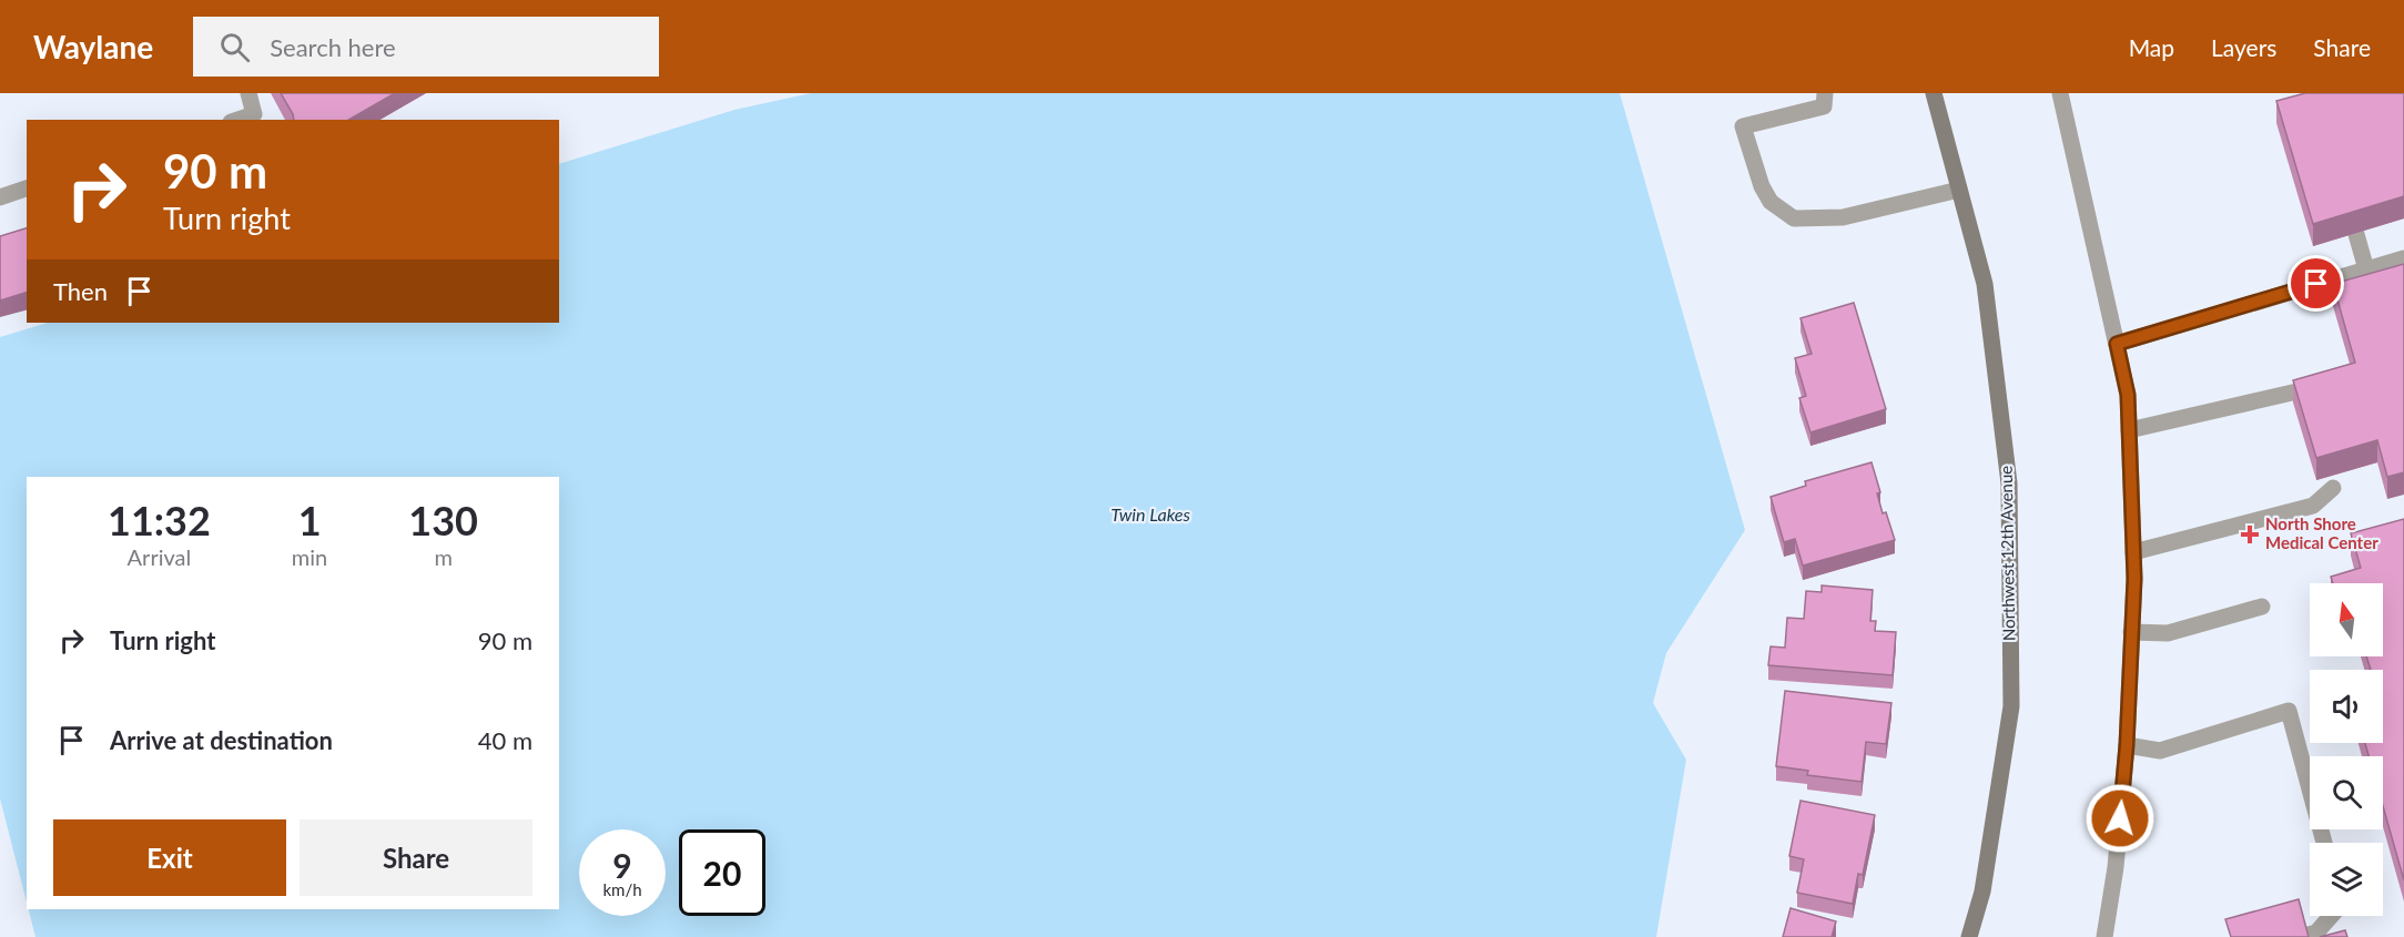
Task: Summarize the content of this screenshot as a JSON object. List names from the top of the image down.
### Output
{
  "streets": {
    "street": ["Northwest 12th Avenue"]
  },
  "water": ["Twin Lakes"],
  "places": {
    "health": ["North Shore Medical Center"]
  },
  "north": "top",
  "page": {
    "header": "Waylane",
    "search": "Search here",
    "nav": ["Map", "Layers", "Share"],
    "turn": ["90 m", "Turn right"],
    "then": "Then",
    "eta": [
      "11:32",
      "Arrival",
      "1",
      "min",
      "130",
      "m"
    ],
    "list": [
      {
        "name": "Turn right",
        "value": "90 m"
      },
      {
        "name": "Arrive at destination",
        "value": "40 m"
      }
    ],
    "buttons": ["Exit", "Share"],
    "speed": "9 km/h",
    "limit": "20"
  }
}
